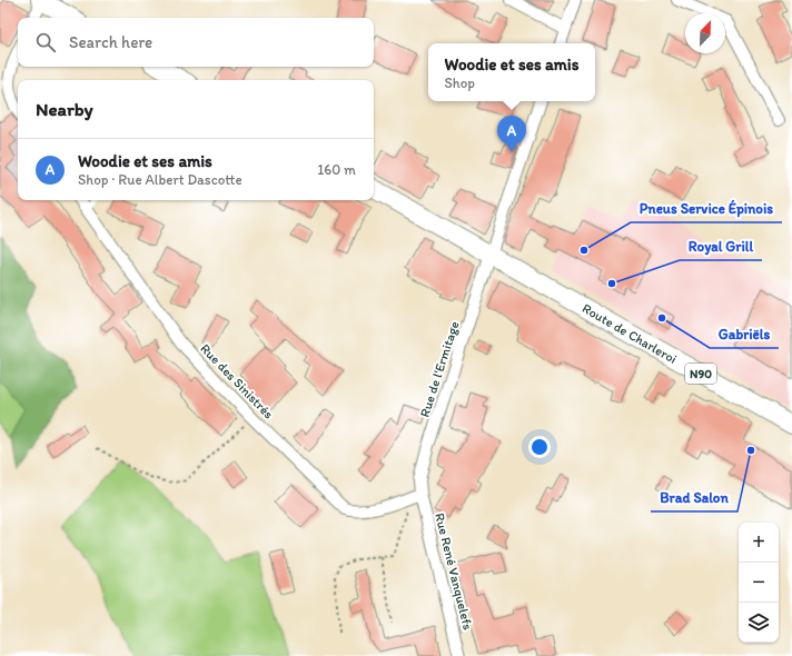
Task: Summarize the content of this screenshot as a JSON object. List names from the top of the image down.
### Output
{
  "streets": {
    "main road": ["Route de Charleroi", "N90"],
    "street": ["Rue de l'Ermitage", "Rue des Sinistrés", "Rue René Vanquelefs"]
  },
  "crossings": [
    ["Route de Charleroi", "Rue de l'Ermitage"],
    ["Route de Charleroi", "N90"],
    ["Rue de l'Ermitage", "N90"],
    ["Rue de l'Ermitage", "Rue des Sinistrés"],
    ["Rue de l'Ermitage", "Rue René Vanquelefs"],
    ["Rue des Sinistrés", "Rue René Vanquelefs"]
  ],
  "places": [
    "Pneus Service Épinois",
    "Royal Grill",
    "Gabriëls",
    "Brad Salon"
  ],
  "north": "top right",
  "page": {
    "search": "Search here",
    "popup": ["Woodie et ses amis", "Shop"],
    "heading": "Nearby",
    "pins": "A",
    "list": [
      {
        "mark": "A",
        "name": "Woodie et ses amis",
        "note": "Shop · Rue Albert Dascotte",
        "value": "160 m"
      }
    ],
    "map_buttons": ["+", "−"]
  }
}
